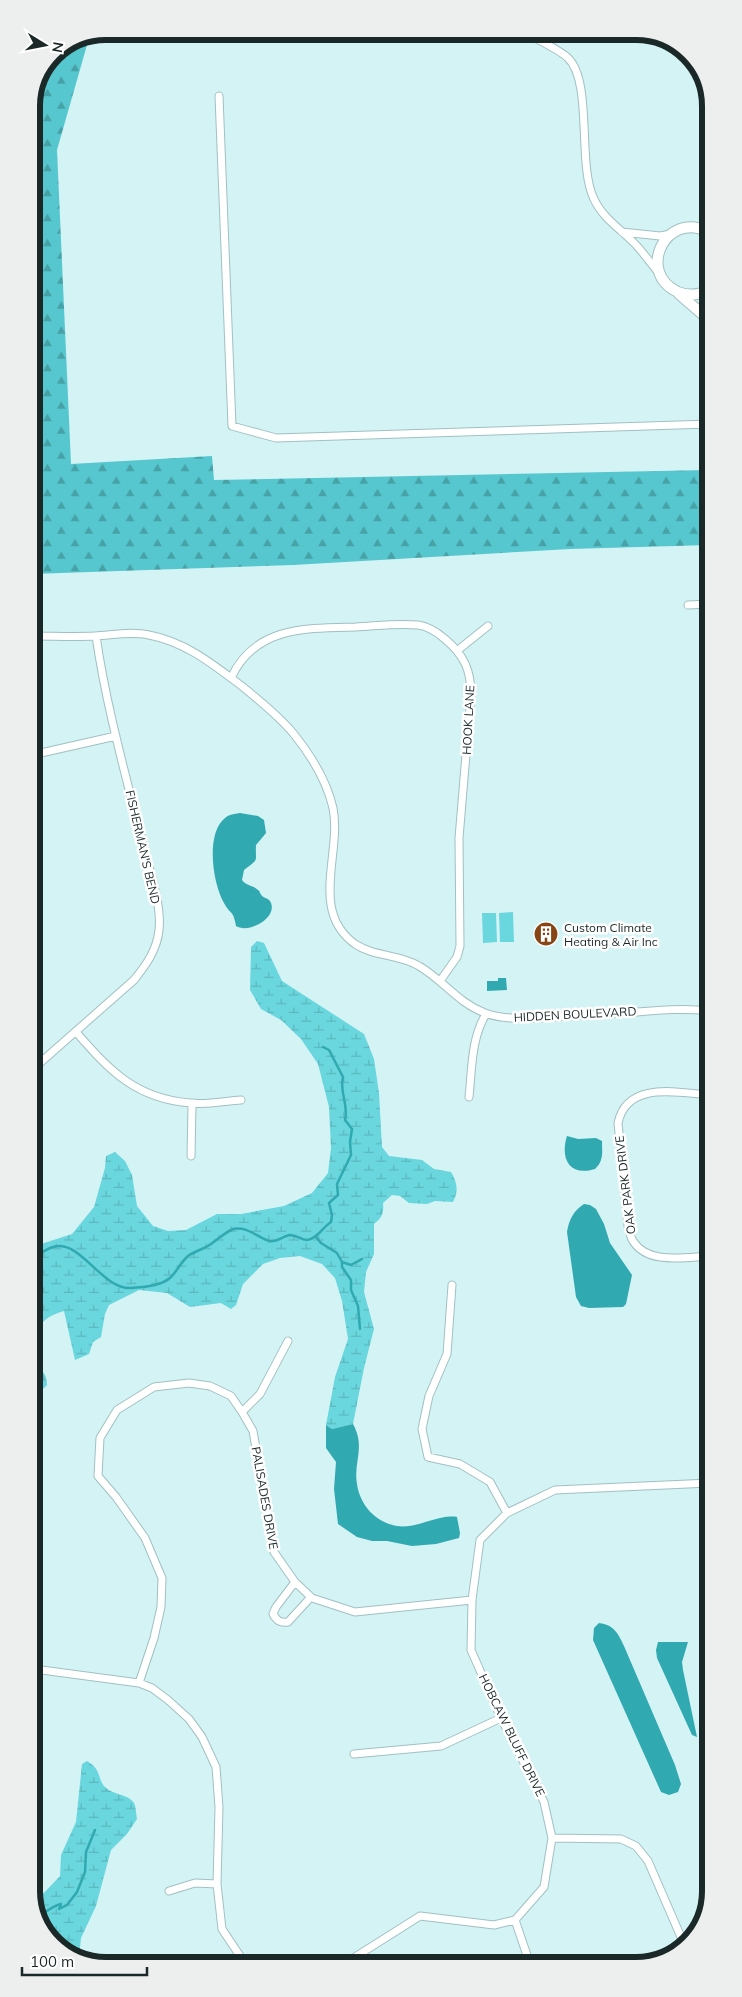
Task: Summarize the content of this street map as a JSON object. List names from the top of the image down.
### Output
{
  "streets": {
    "street": [
      "HOOK LANE",
      "FISHERMAN'S BEND",
      "HIDDEN BOULEVARD",
      "OAK PARK DRIVE",
      "PALISADES DRIVE",
      "HOBCAW BLUFF DRIVE"
    ]
  },
  "crossings": [
    ["HOOK LANE", "HIDDEN BOULEVARD"],
    ["FISHERMAN'S BEND", "HIDDEN BOULEVARD"],
    ["PALISADES DRIVE", "HOBCAW BLUFF DRIVE"]
  ],
  "places": {
    "building": ["Custom Climate Heating & Air Inc"]
  },
  "scale_bar": "100 m",
  "north": "right"
}
